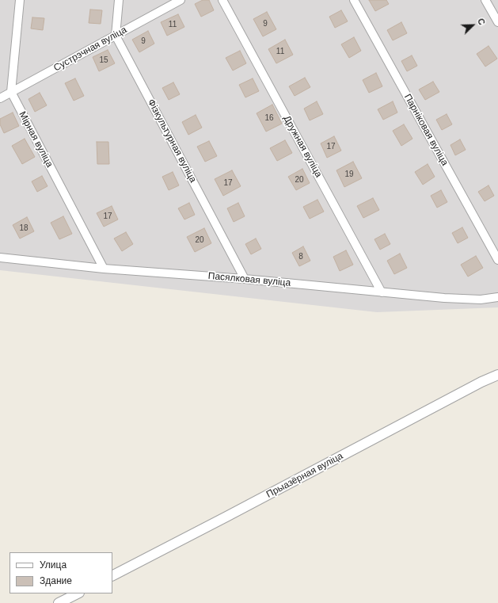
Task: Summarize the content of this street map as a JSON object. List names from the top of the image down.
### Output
{
  "streets": {
    "street": [
      "Сустрэчная вуліца",
      "Парніковая вуліца",
      "Мірная вуліца",
      "Фізкультурная вуліца",
      "Дружная вуліца",
      "Пасялковая вуліца",
      "Прыазёрная вуліца"
    ]
  },
  "crossings": [
    ["Сустрэчная вуліца", "Мірная вуліца"],
    ["Сустрэчная вуліца", "Фізкультурная вуліца"],
    ["Мірная вуліца", "Пасялковая вуліца"],
    ["Фізкультурная вуліца", "Пасялковая вуліца"],
    ["Дружная вуліца", "Пасялковая вуліца"]
  ],
  "house_numbers": [
    "9",
    "11",
    "9",
    "11",
    "15",
    "16",
    "17",
    "19",
    "20",
    "17",
    "17",
    "18",
    "20",
    "8"
  ],
  "legend": ["Улица", "Здание"],
  "north": "top right"
}
